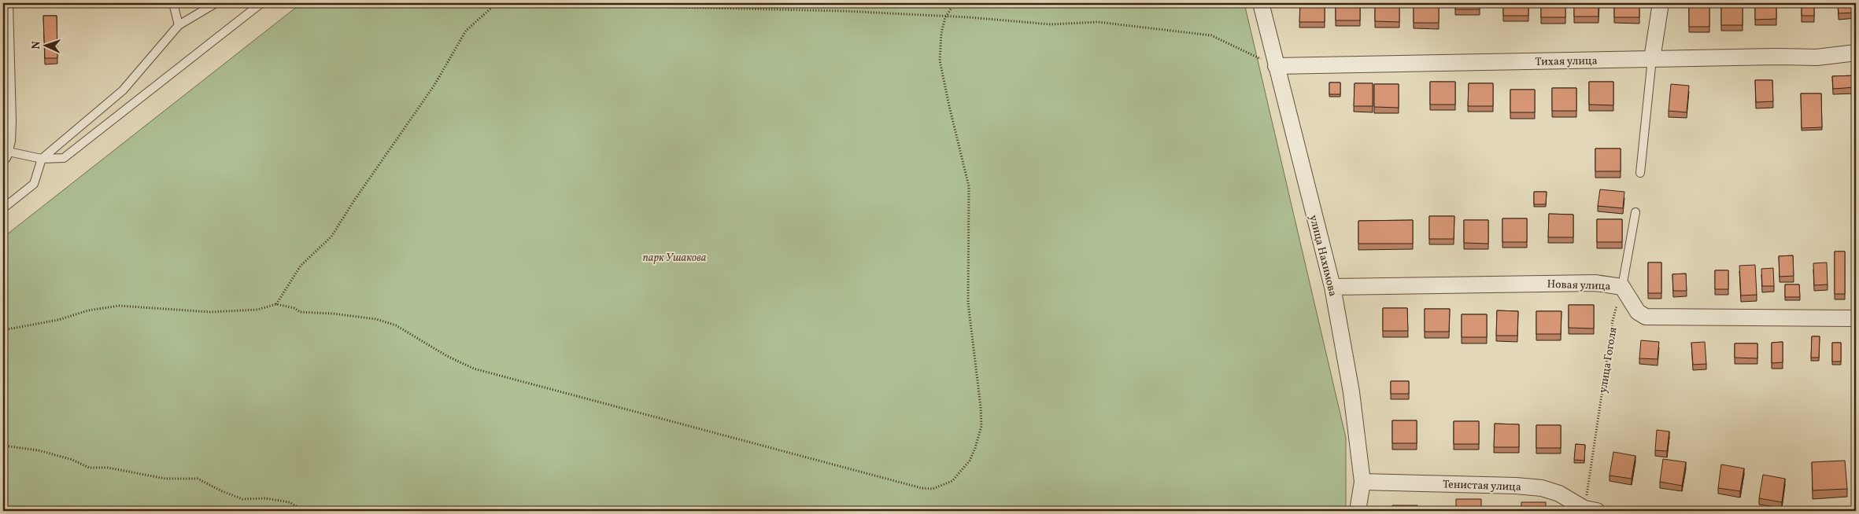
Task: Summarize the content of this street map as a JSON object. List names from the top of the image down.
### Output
{
  "streets": {
    "street": [
      "Тихая улица",
      "улица Нахимова",
      "Новая улица",
      "Тенистая улица"
    ],
    "path": ["улица Гоголя"]
  },
  "crossings": [
    ["Тихая улица", "улица Нахимова"],
    ["улица Нахимова", "Новая улица"],
    ["улица Нахимова", "Тенистая улица"],
    ["Новая улица", "улица Гоголя"],
    ["улица Гоголя", "Тенистая улица"]
  ],
  "parks": ["парк Ушакова"],
  "north": "left"
}
